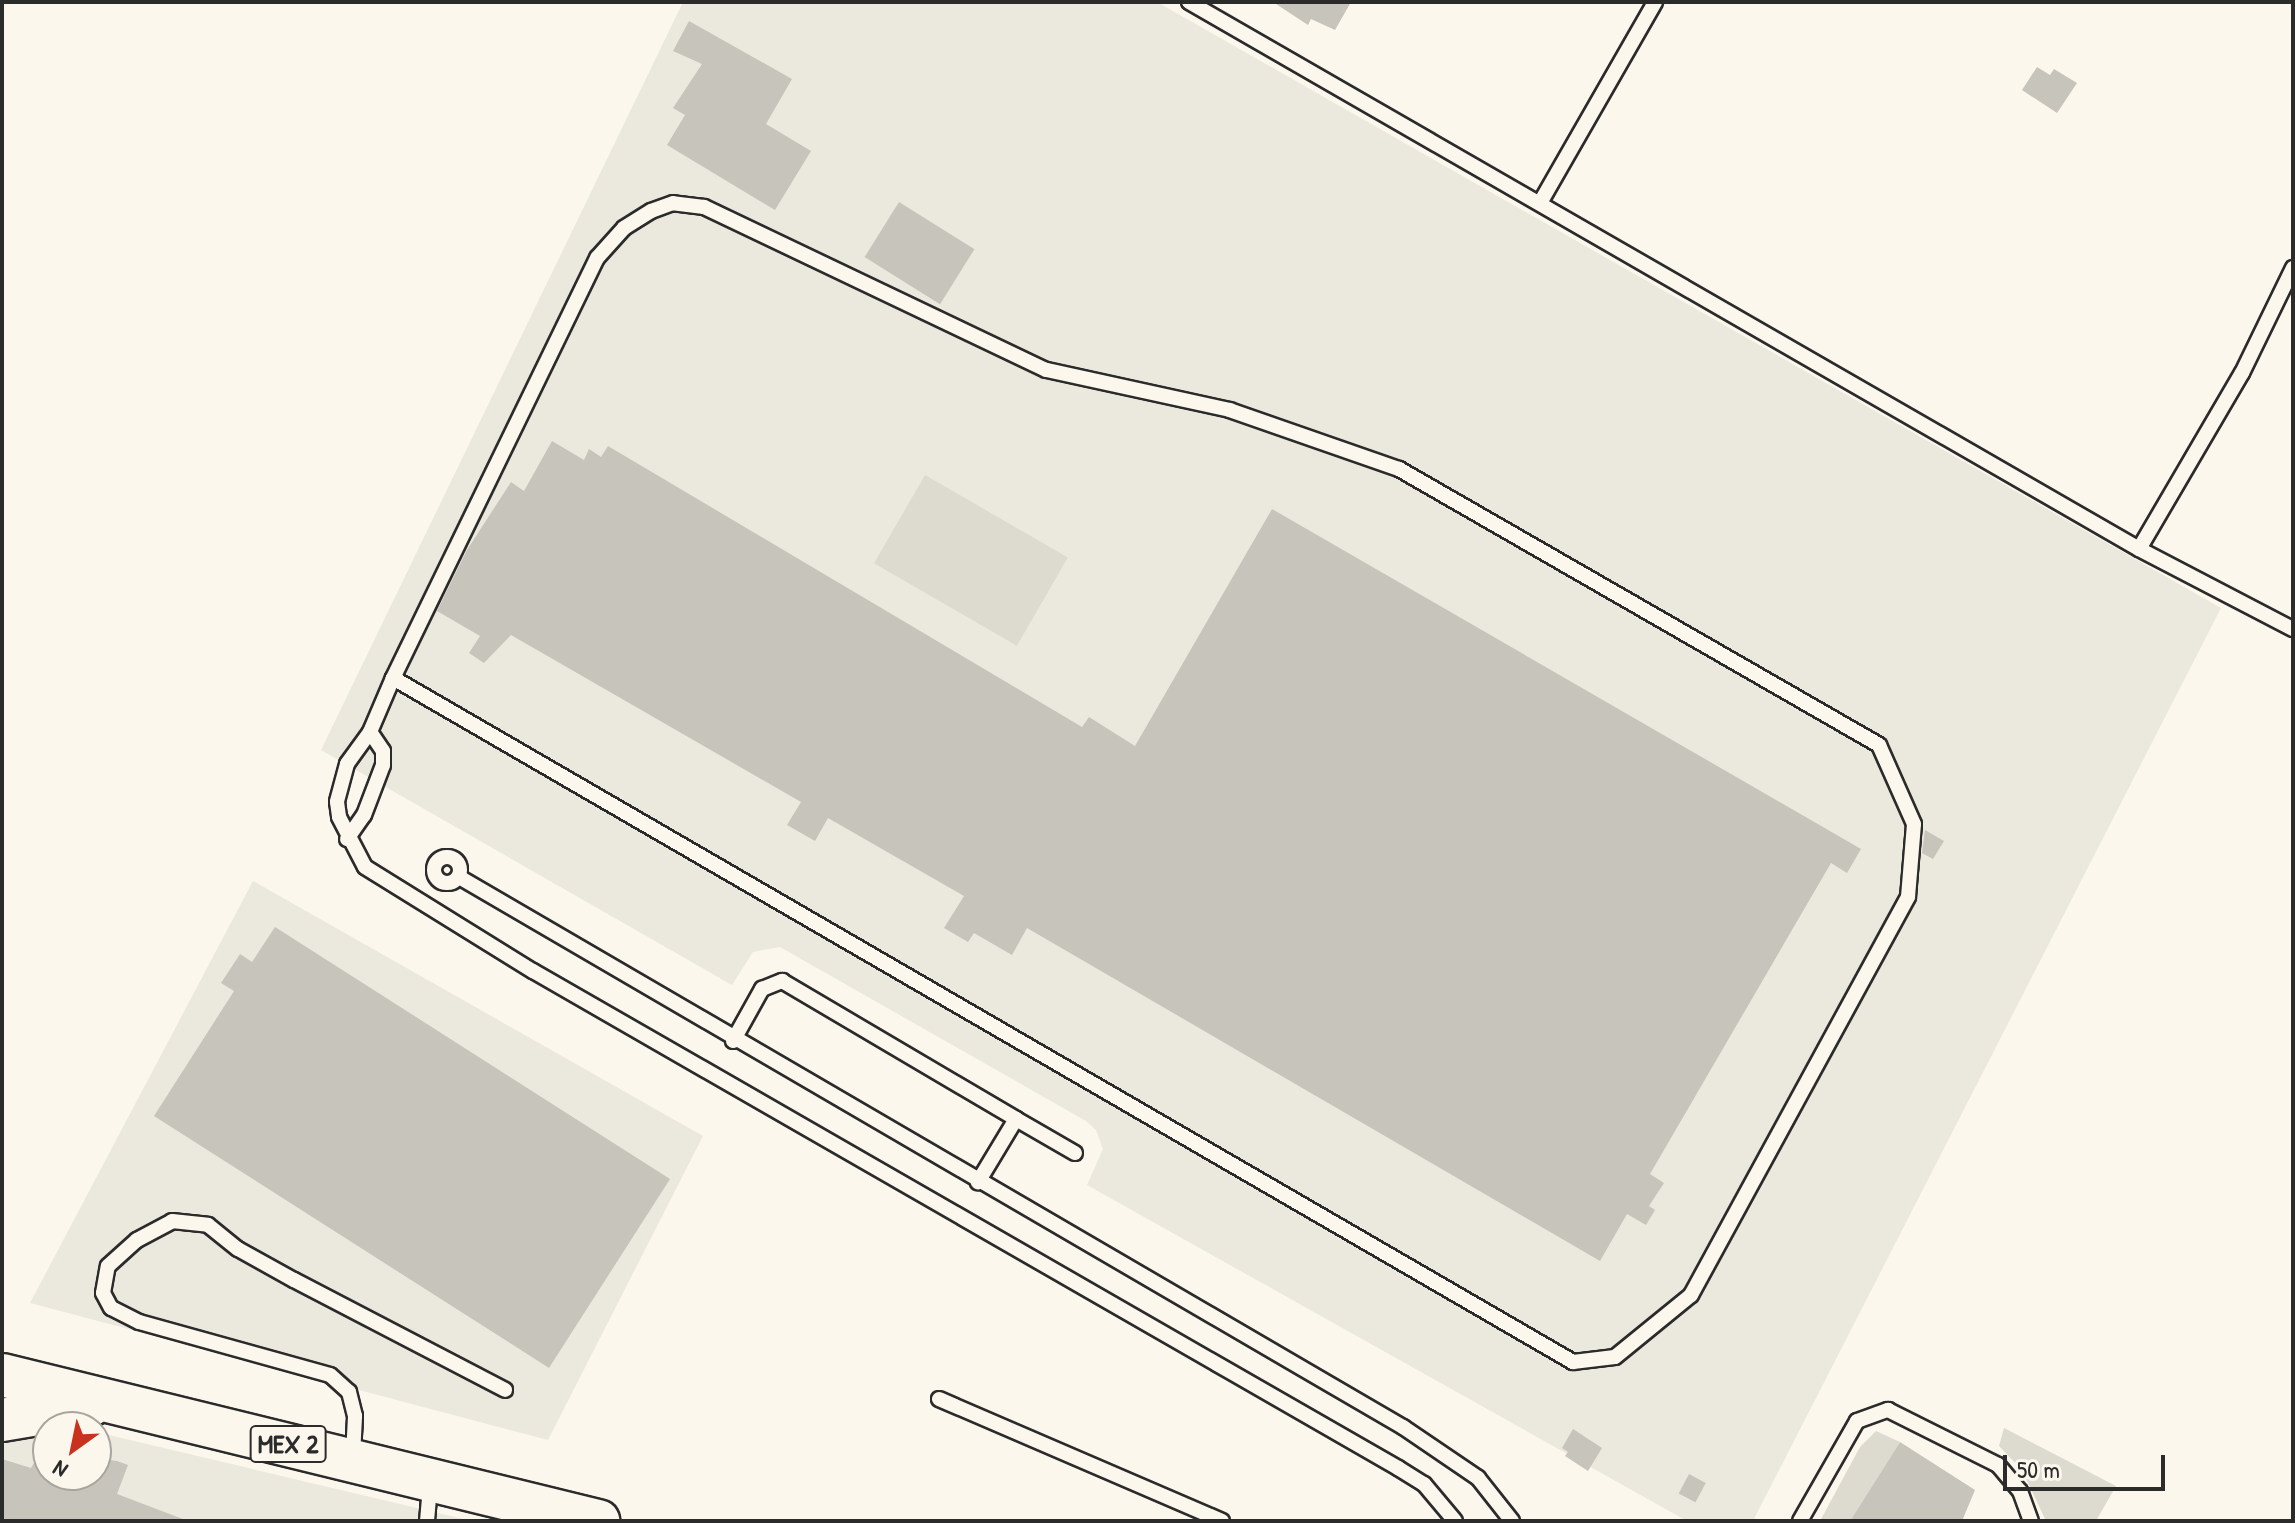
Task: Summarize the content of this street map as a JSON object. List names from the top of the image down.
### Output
{
  "streets": {
    "main road": ["MEX 2"]
  },
  "scale_bar": "50 m",
  "north": "bottom left"
}
